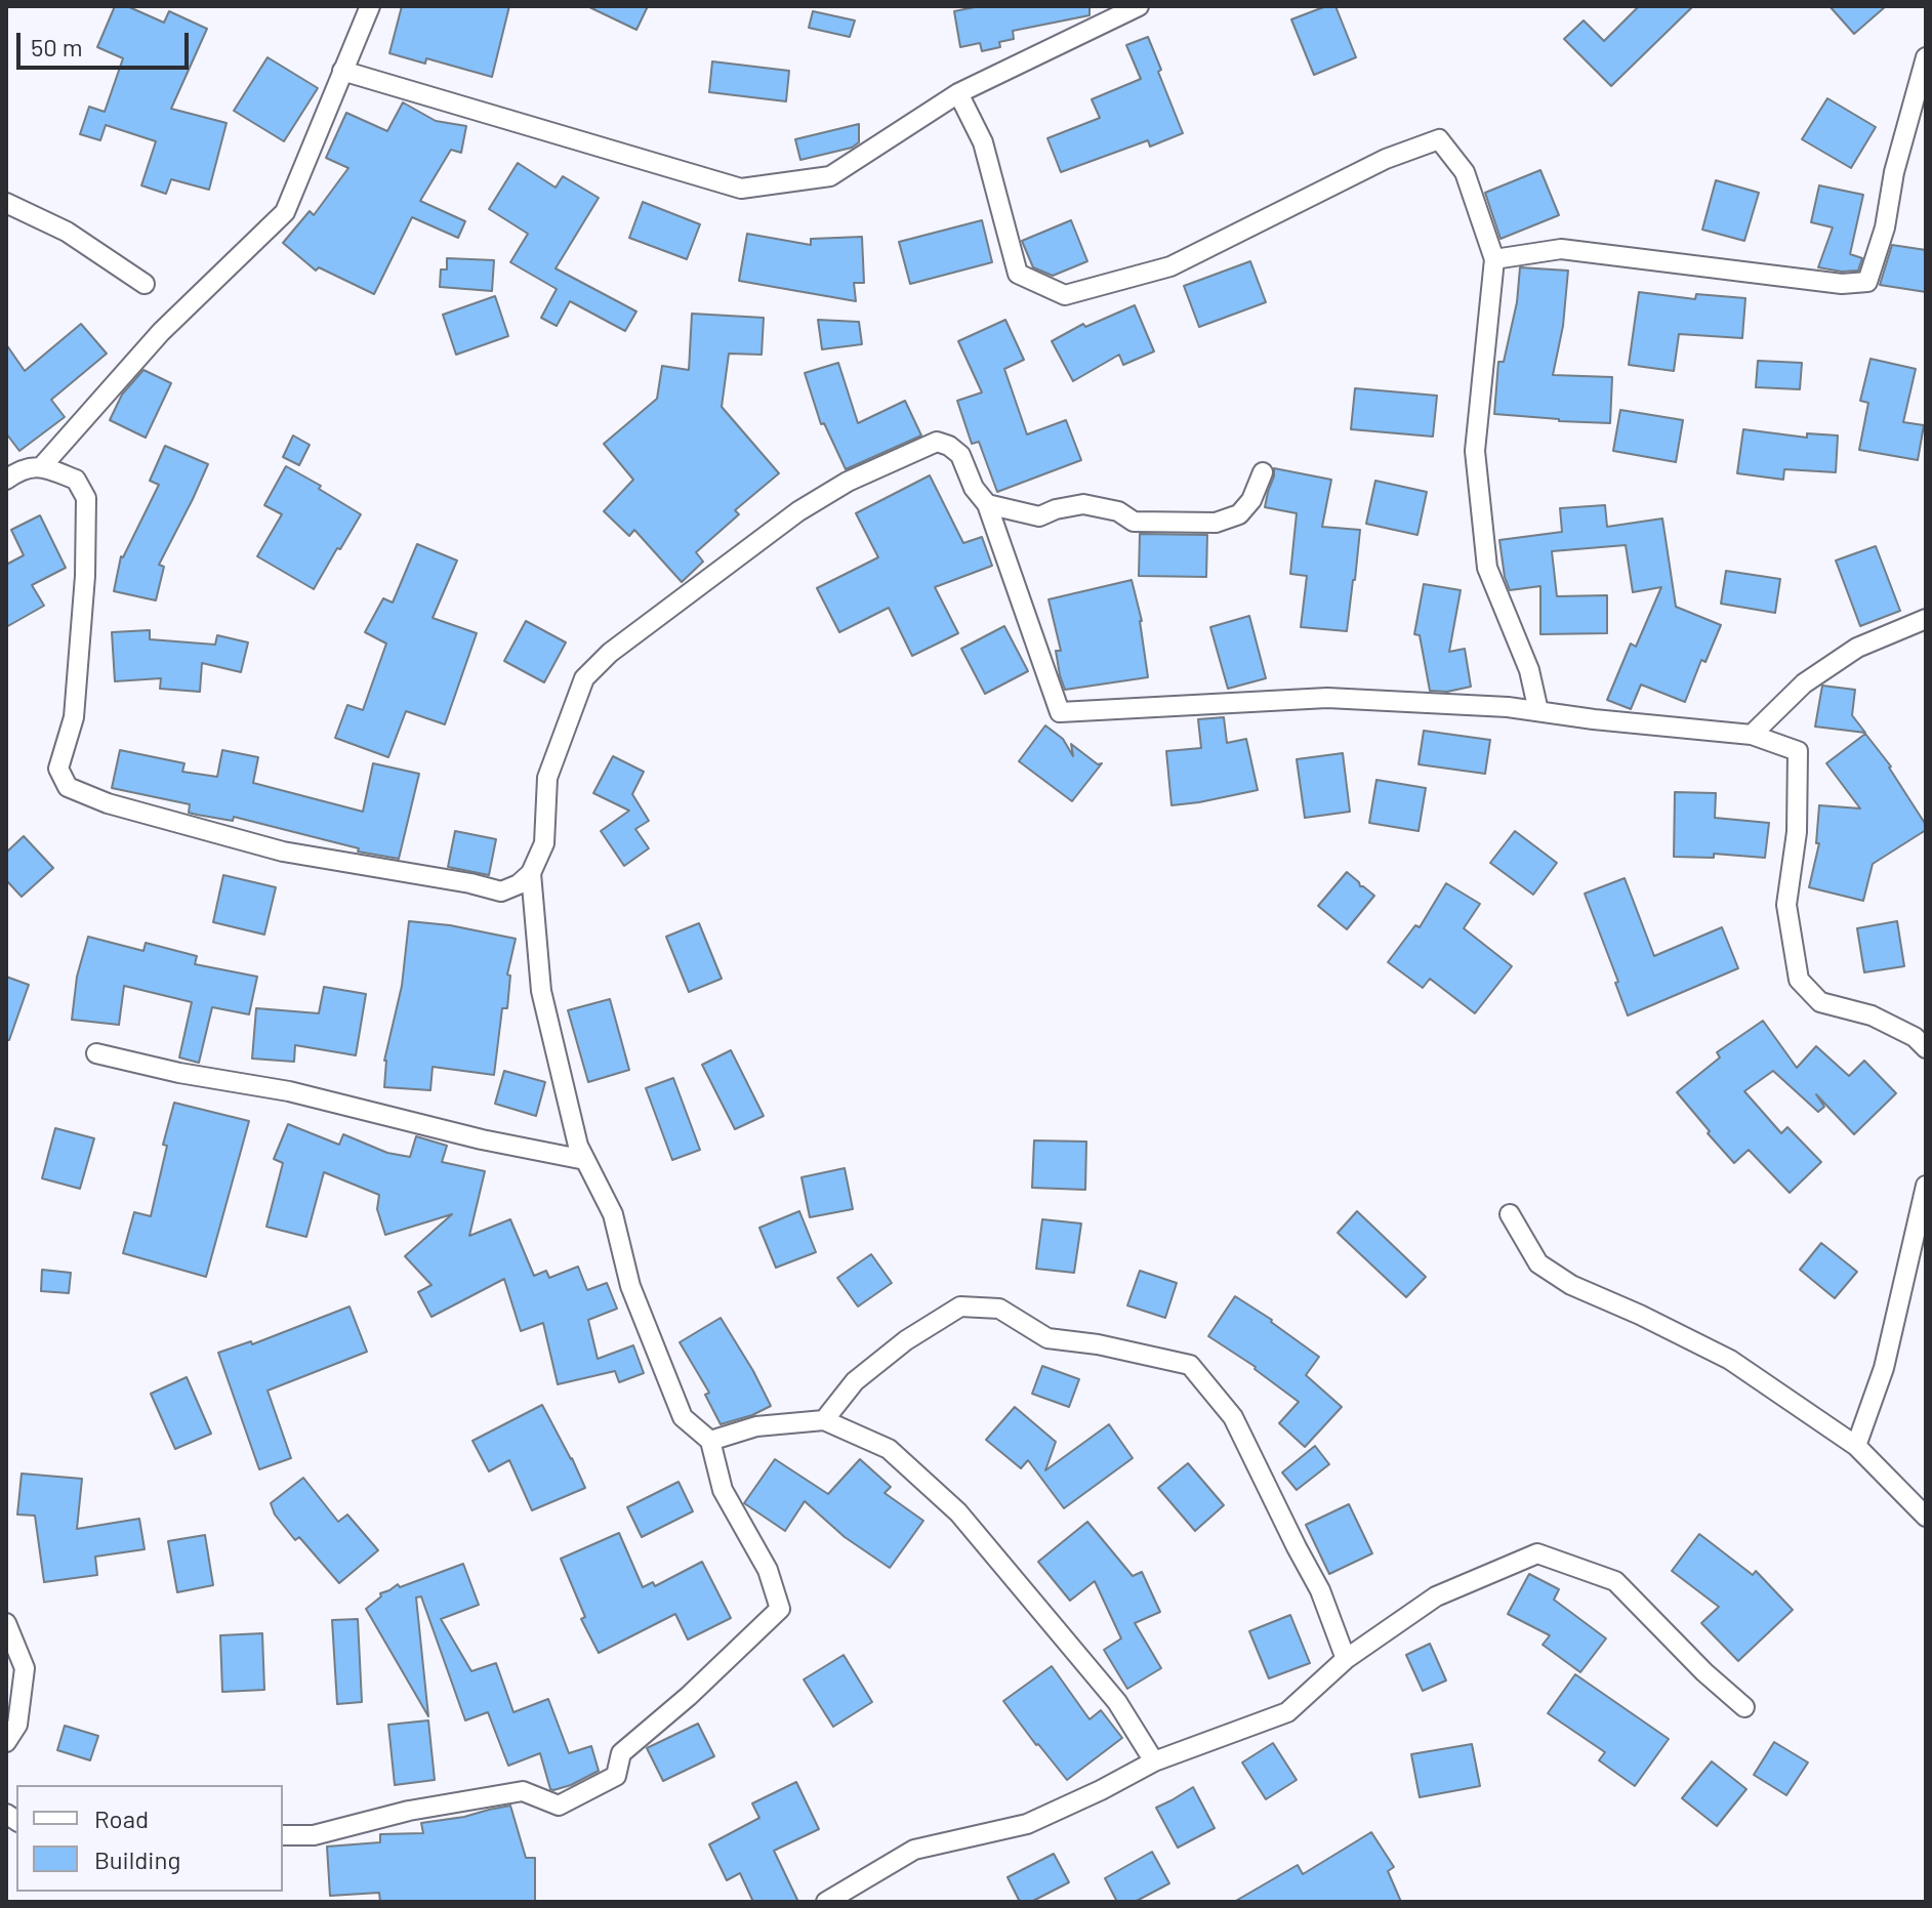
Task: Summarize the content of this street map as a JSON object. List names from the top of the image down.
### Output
{
  "legend": ["Road", "Building"],
  "scale_bar": "50 m"
}
